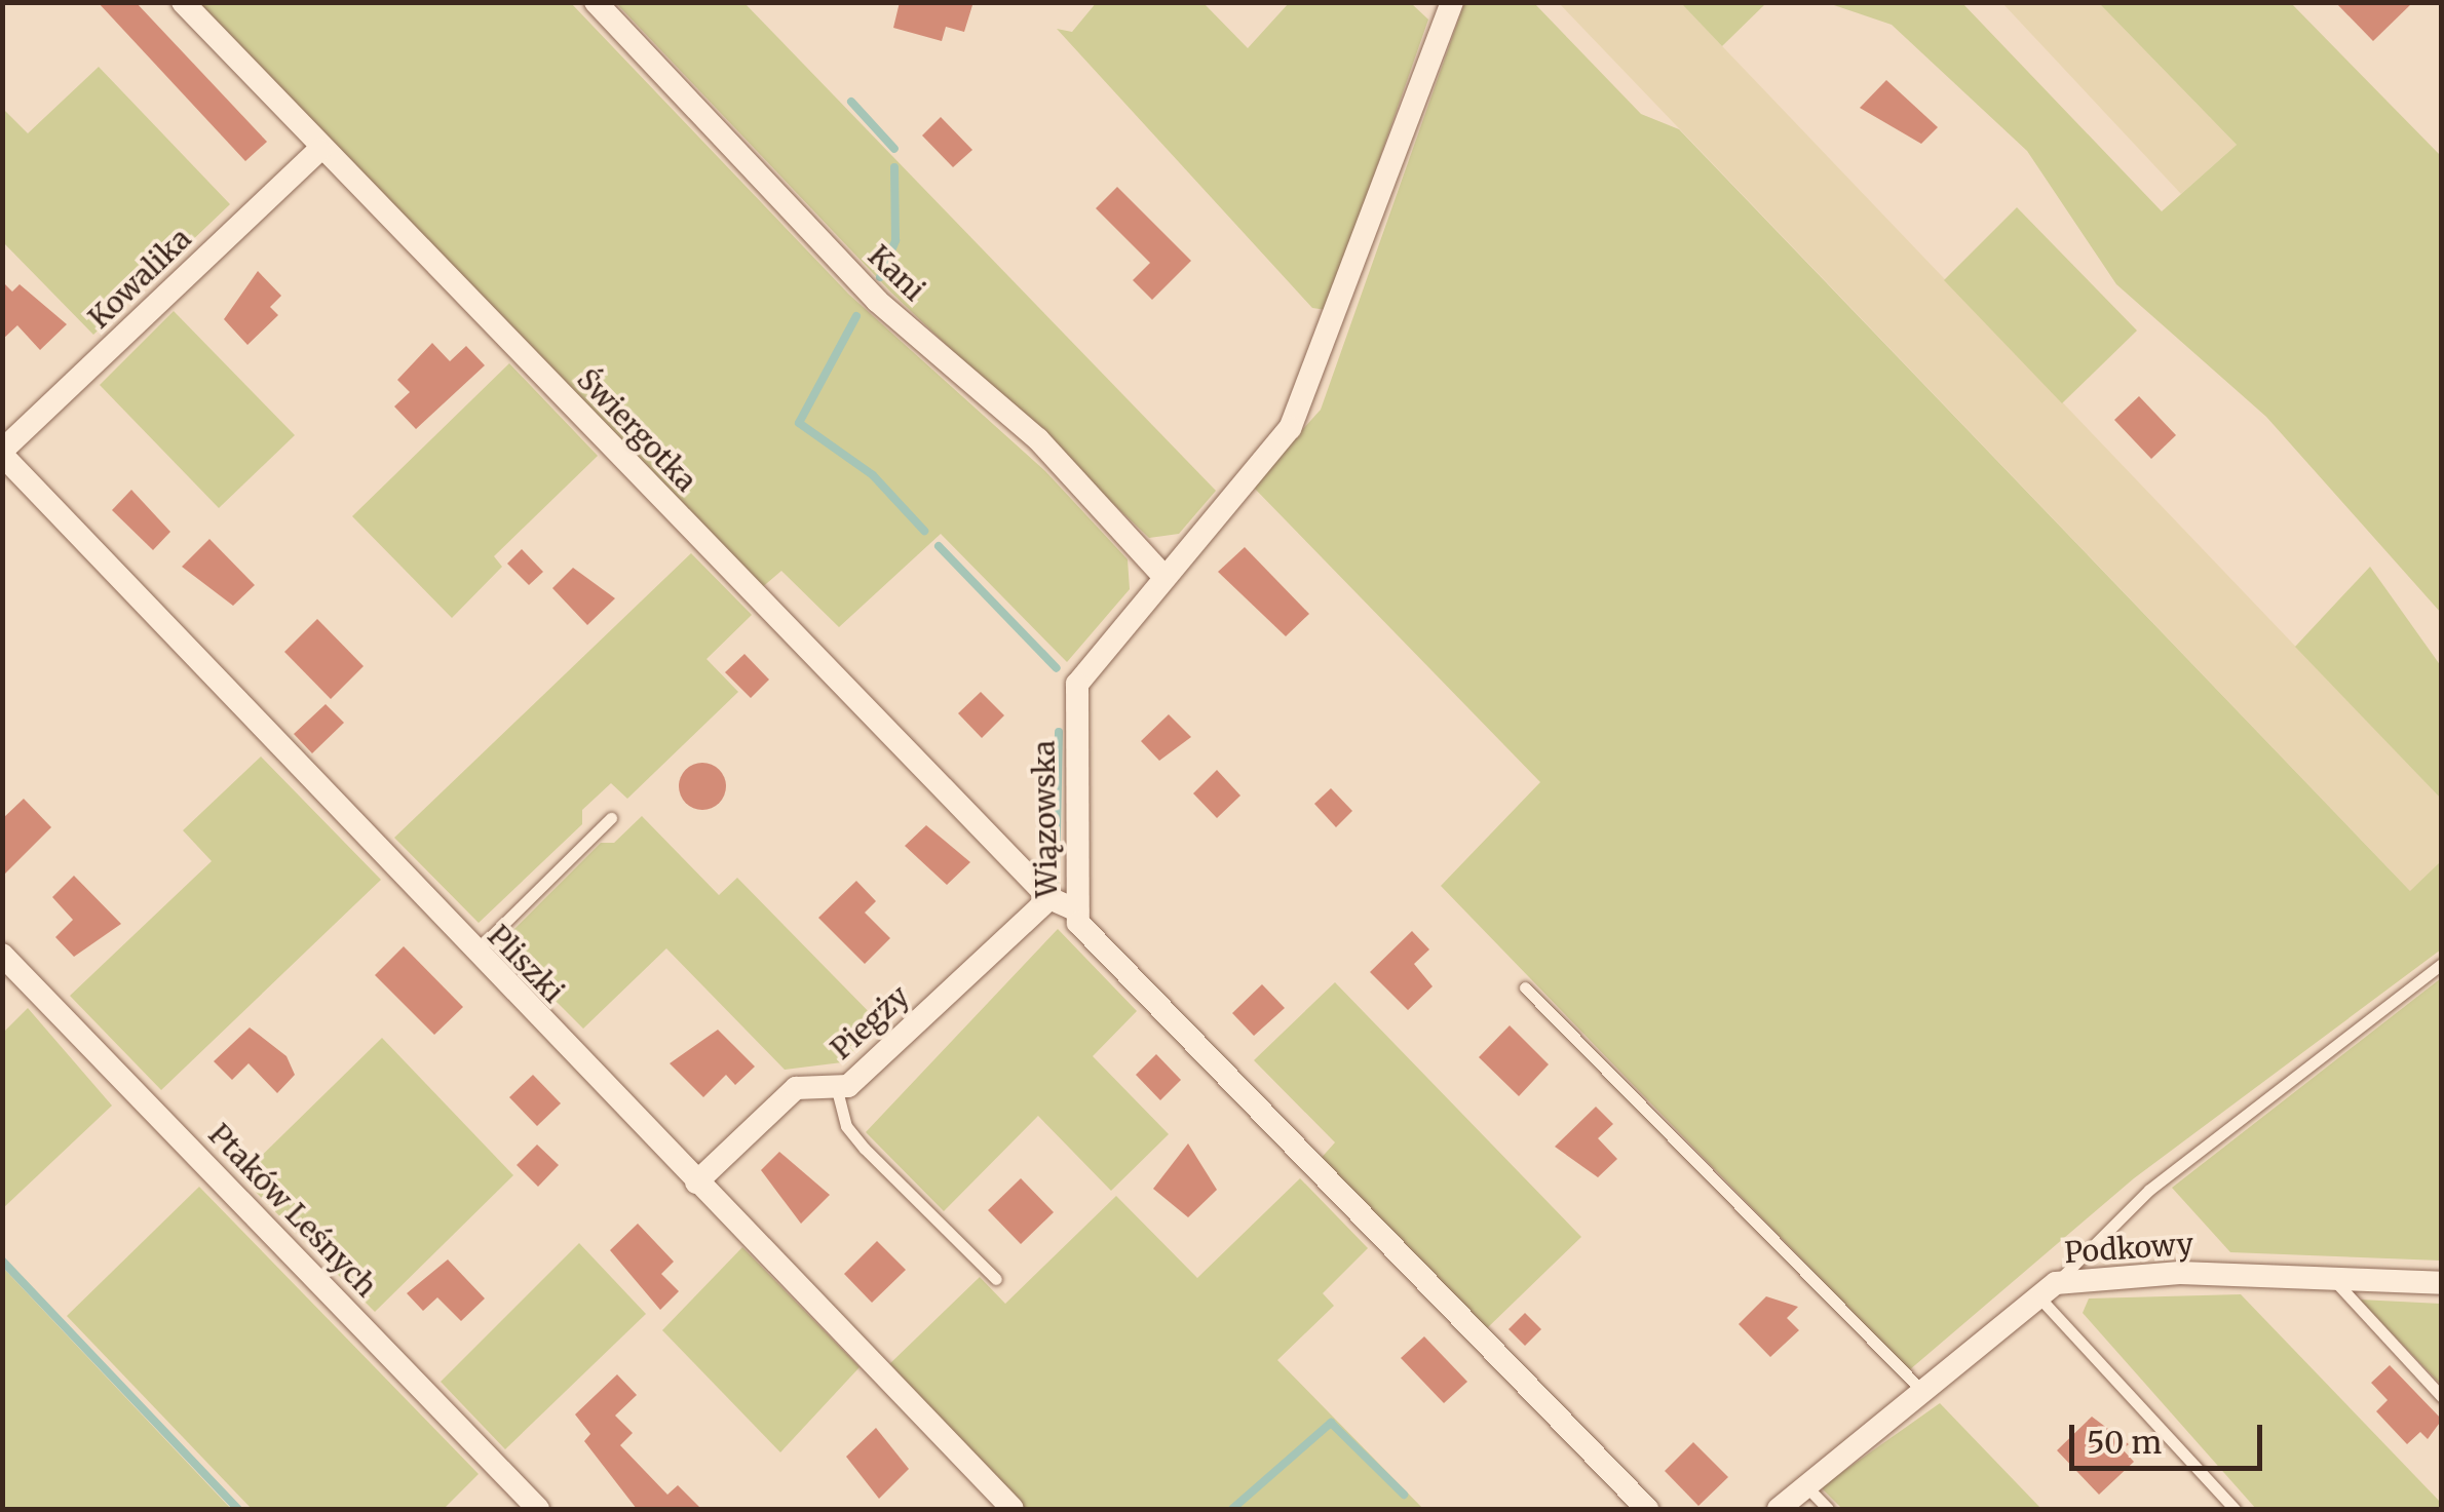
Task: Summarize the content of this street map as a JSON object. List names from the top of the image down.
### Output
{
  "streets": {
    "street": [
      "Kani",
      "Kowalika",
      "Świergotka",
      "Wiązowska",
      "Pliszki",
      "Piegży",
      "Ptaków Leśnych",
      "Podkowy"
    ]
  },
  "crossings": [
    ["Kani", "Wiązowska"],
    ["Kowalika", "Świergotka"],
    ["Kowalika", "Pliszki"],
    ["Świergotka", "Piegży"],
    ["Pliszki", "Piegży"]
  ],
  "scale_bar": "50 m"
}
